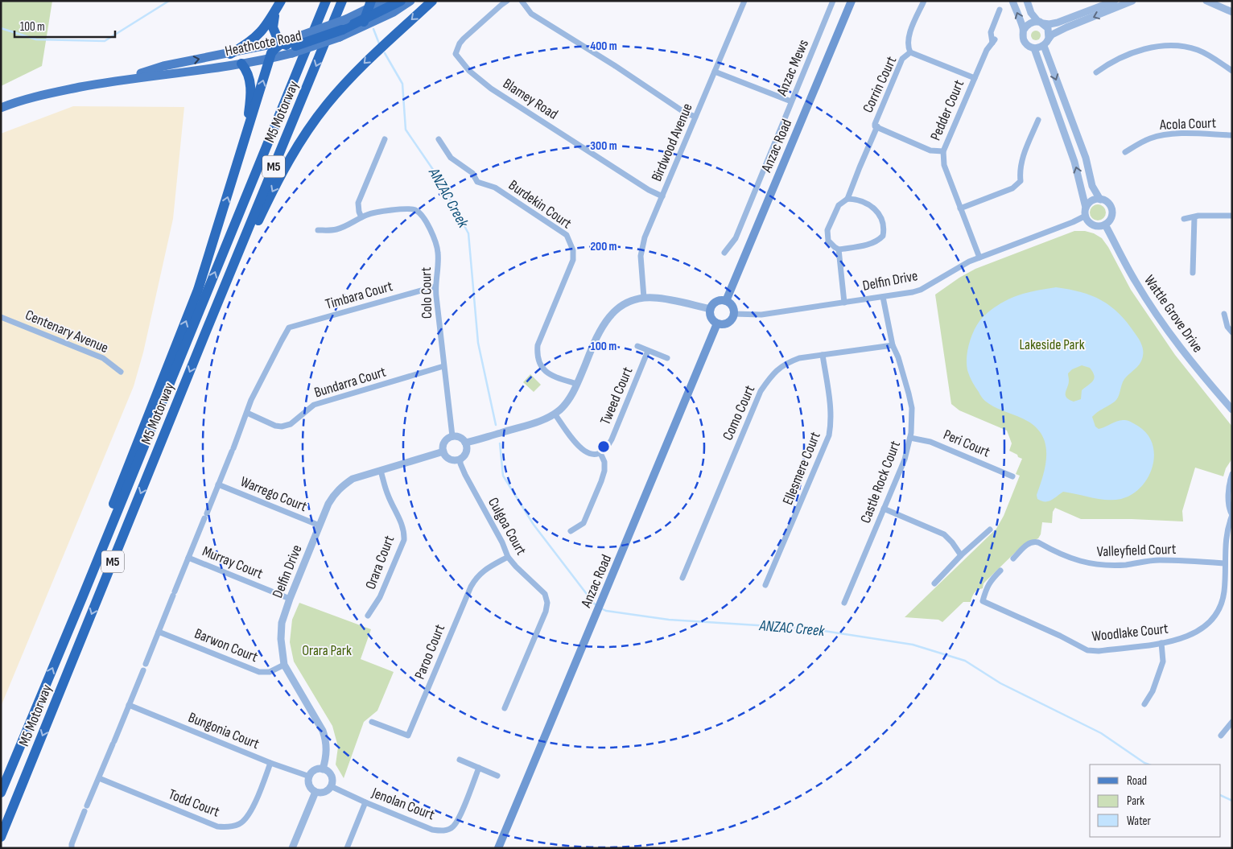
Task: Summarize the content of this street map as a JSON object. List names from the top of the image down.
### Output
{
  "streets": {
    "highway": ["M5 Motorway", "M5"],
    "main road": ["Heathcote Road", "Anzac Road"],
    "street": [
      "Anzac Mews",
      "Corrin Court",
      "Blamey Road",
      "Pedder Court",
      "Acola Court",
      "Birdwood Avenue",
      "Burdekin Court",
      "Delfin Drive",
      "Colo Court",
      "Timbara Court",
      "Wattle Grove Drive",
      "Centenary Avenue",
      "Bundarra Court",
      "Tweed Court",
      "Como Court",
      "Peri Court",
      "Ellesmere Court",
      "Castle Rock Court",
      "Warrego Court",
      "Culgoa Court",
      "Valleyfield Court",
      "Murray Court",
      "Orara Court",
      "Woodlake Court",
      "Barwon Court",
      "Paroo Court",
      "Bungonia Court",
      "Todd Court",
      "Jenolan Court"
    ]
  },
  "crossings": [
    ["Corrin Court", "Pedder Court"],
    ["Blamey Road", "Birdwood Avenue"],
    ["Pedder Court", "Delfin Drive"],
    ["Anzac Road", "Delfin Drive"],
    ["Delfin Drive", "Colo Court"],
    ["Delfin Drive", "Wattle Grove Drive"],
    ["Delfin Drive", "Castle Rock Court"],
    ["Delfin Drive", "Warrego Court"],
    ["Delfin Drive", "Culgoa Court"],
    ["Delfin Drive", "Murray Court"],
    ["Delfin Drive", "Orara Court"],
    ["Delfin Drive", "Barwon Court"],
    ["Delfin Drive", "Bungonia Court"],
    ["Delfin Drive", "Jenolan Court"],
    ["Colo Court", "Timbara Court"],
    ["Colo Court", "Bundarra Court"],
    ["Colo Court", "Culgoa Court"],
    ["Timbara Court", "Bundarra Court"],
    ["Como Court", "Ellesmere Court"],
    ["Como Court", "Castle Rock Court"],
    ["Peri Court", "Castle Rock Court"],
    ["Warrego Court", "Murray Court"],
    ["Culgoa Court", "Paroo Court"],
    ["Valleyfield Court", "Woodlake Court"],
    ["Murray Court", "Barwon Court"],
    ["Bungonia Court", "Todd Court"],
    ["Bungonia Court", "Jenolan Court"]
  ],
  "water": ["ANZAC Creek"],
  "parks": ["Lakeside Park", "Orara Park"],
  "legend": ["Road", "Park", "Water"],
  "scale_bar": "100 m",
  "rings": [
    "400 m",
    "300 m",
    "200 m",
    "100 m"
  ]
}
